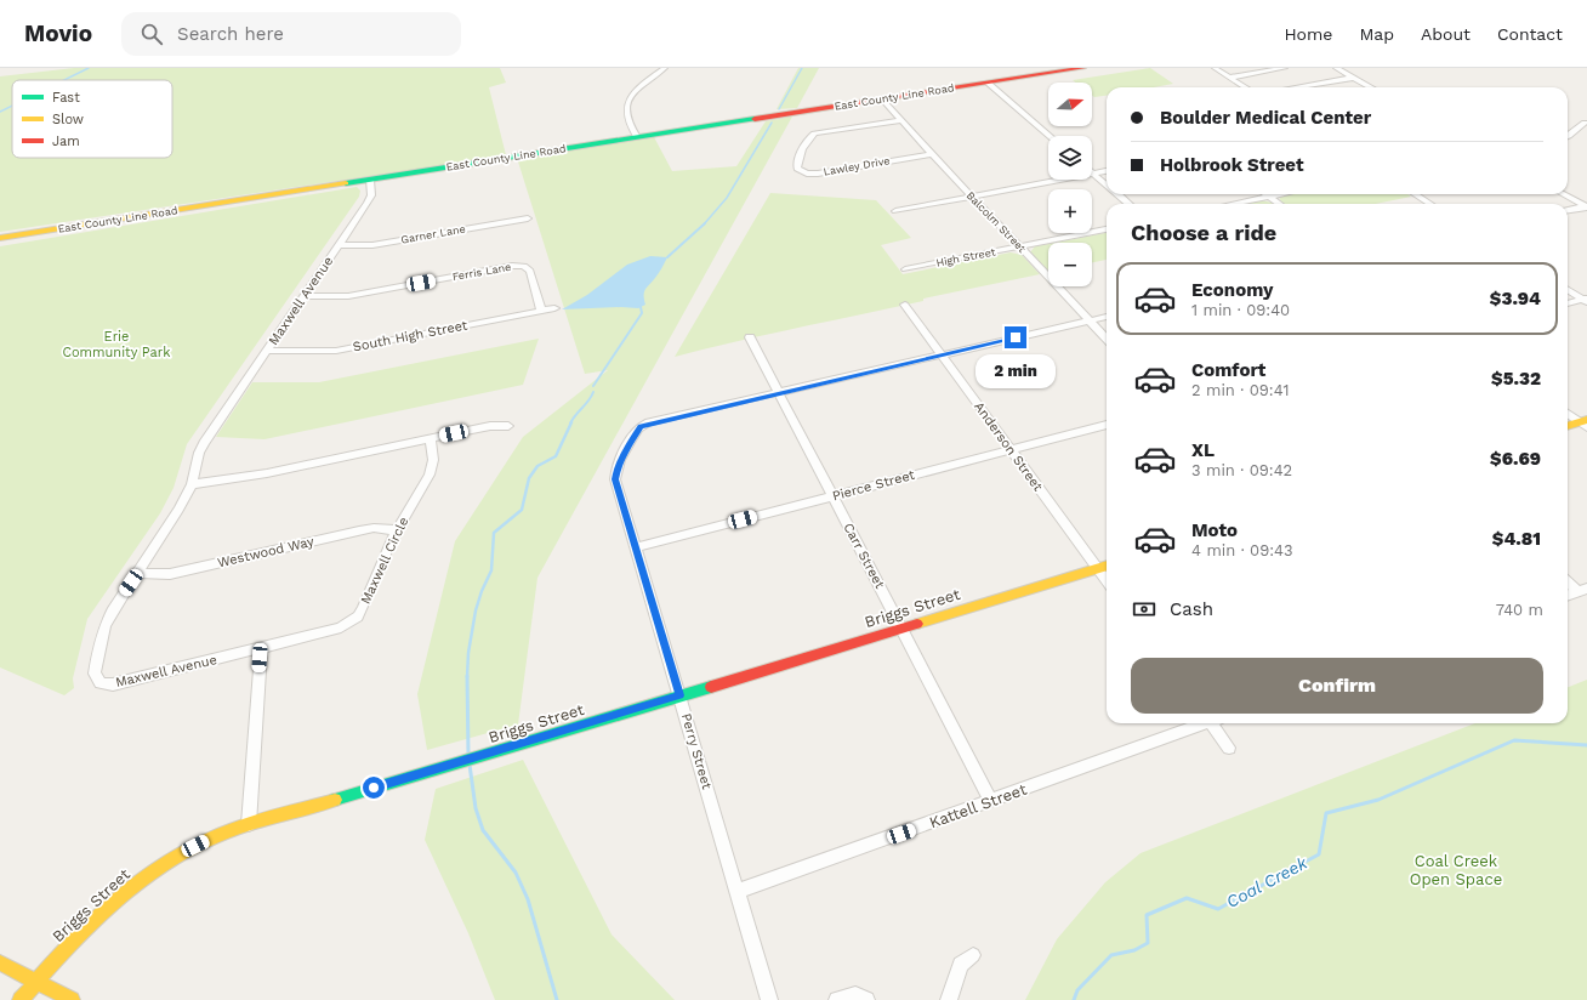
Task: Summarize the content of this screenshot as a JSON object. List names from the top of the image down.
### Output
{
  "streets": {
    "main road": ["East County Line Road", "Briggs Street"],
    "street": [
      "Lawley Drive",
      "Balcolm Street",
      "Garner Lane",
      "High Street",
      "Ferris Lane",
      "Maxwell Avenue",
      "South High Street",
      "Anderson Street",
      "Pierce Street",
      "Westwood Way",
      "Carr Street",
      "Maxwell Circle",
      "Perry Street",
      "Kattell Street"
    ]
  },
  "crossings": [
    ["East County Line Road", "Balcolm Street"],
    ["East County Line Road", "Maxwell Avenue"],
    ["Lawley Drive", "Balcolm Street"],
    ["Balcolm Street", "High Street"],
    ["Balcolm Street", "Perry Street"],
    ["Garner Lane", "Maxwell Avenue"],
    ["Ferris Lane", "Maxwell Avenue"],
    ["Ferris Lane", "South High Street"],
    ["Maxwell Avenue", "South High Street"],
    ["Maxwell Avenue", "Westwood Way"],
    ["Maxwell Avenue", "Maxwell Circle"],
    ["Anderson Street", "Pierce Street"],
    ["Anderson Street", "Briggs Street"],
    ["Anderson Street", "Perry Street"],
    ["Pierce Street", "Carr Street"],
    ["Pierce Street", "Perry Street"],
    ["Westwood Way", "Maxwell Circle"],
    ["Carr Street", "Briggs Street"],
    ["Carr Street", "Perry Street"],
    ["Carr Street", "Kattell Street"],
    ["Briggs Street", "Perry Street"],
    ["Perry Street", "Kattell Street"]
  ],
  "water": ["Coal Creek"],
  "parks": ["Erie Community Park", "Coal Creek Open Space"],
  "legend": ["Fast", "Slow", "Jam"],
  "north": "right",
  "page": {
    "header": "Movio",
    "search": "Search here",
    "nav": [
      "Home",
      "Map",
      "About",
      "Contact"
    ],
    "map_buttons": ["+", "−"],
    "banner": ["Boulder Medical Center", "Holbrook Street"],
    "heading": "Choose a ride",
    "list": [
      {
        "name": "Economy",
        "note": "1 min · 09:40",
        "value": "$3.94"
      },
      {
        "name": "Comfort",
        "note": "2 min · 09:41",
        "value": "$5.32"
      },
      {
        "name": "XL",
        "note": "3 min · 09:42",
        "value": "$6.69"
      },
      {
        "name": "Moto",
        "note": "4 min · 09:43",
        "value": "$4.81"
      }
    ],
    "bubble": "2 min",
    "pay": ["Cash", "740 m"],
    "buttons": "Confirm"
  }
}
